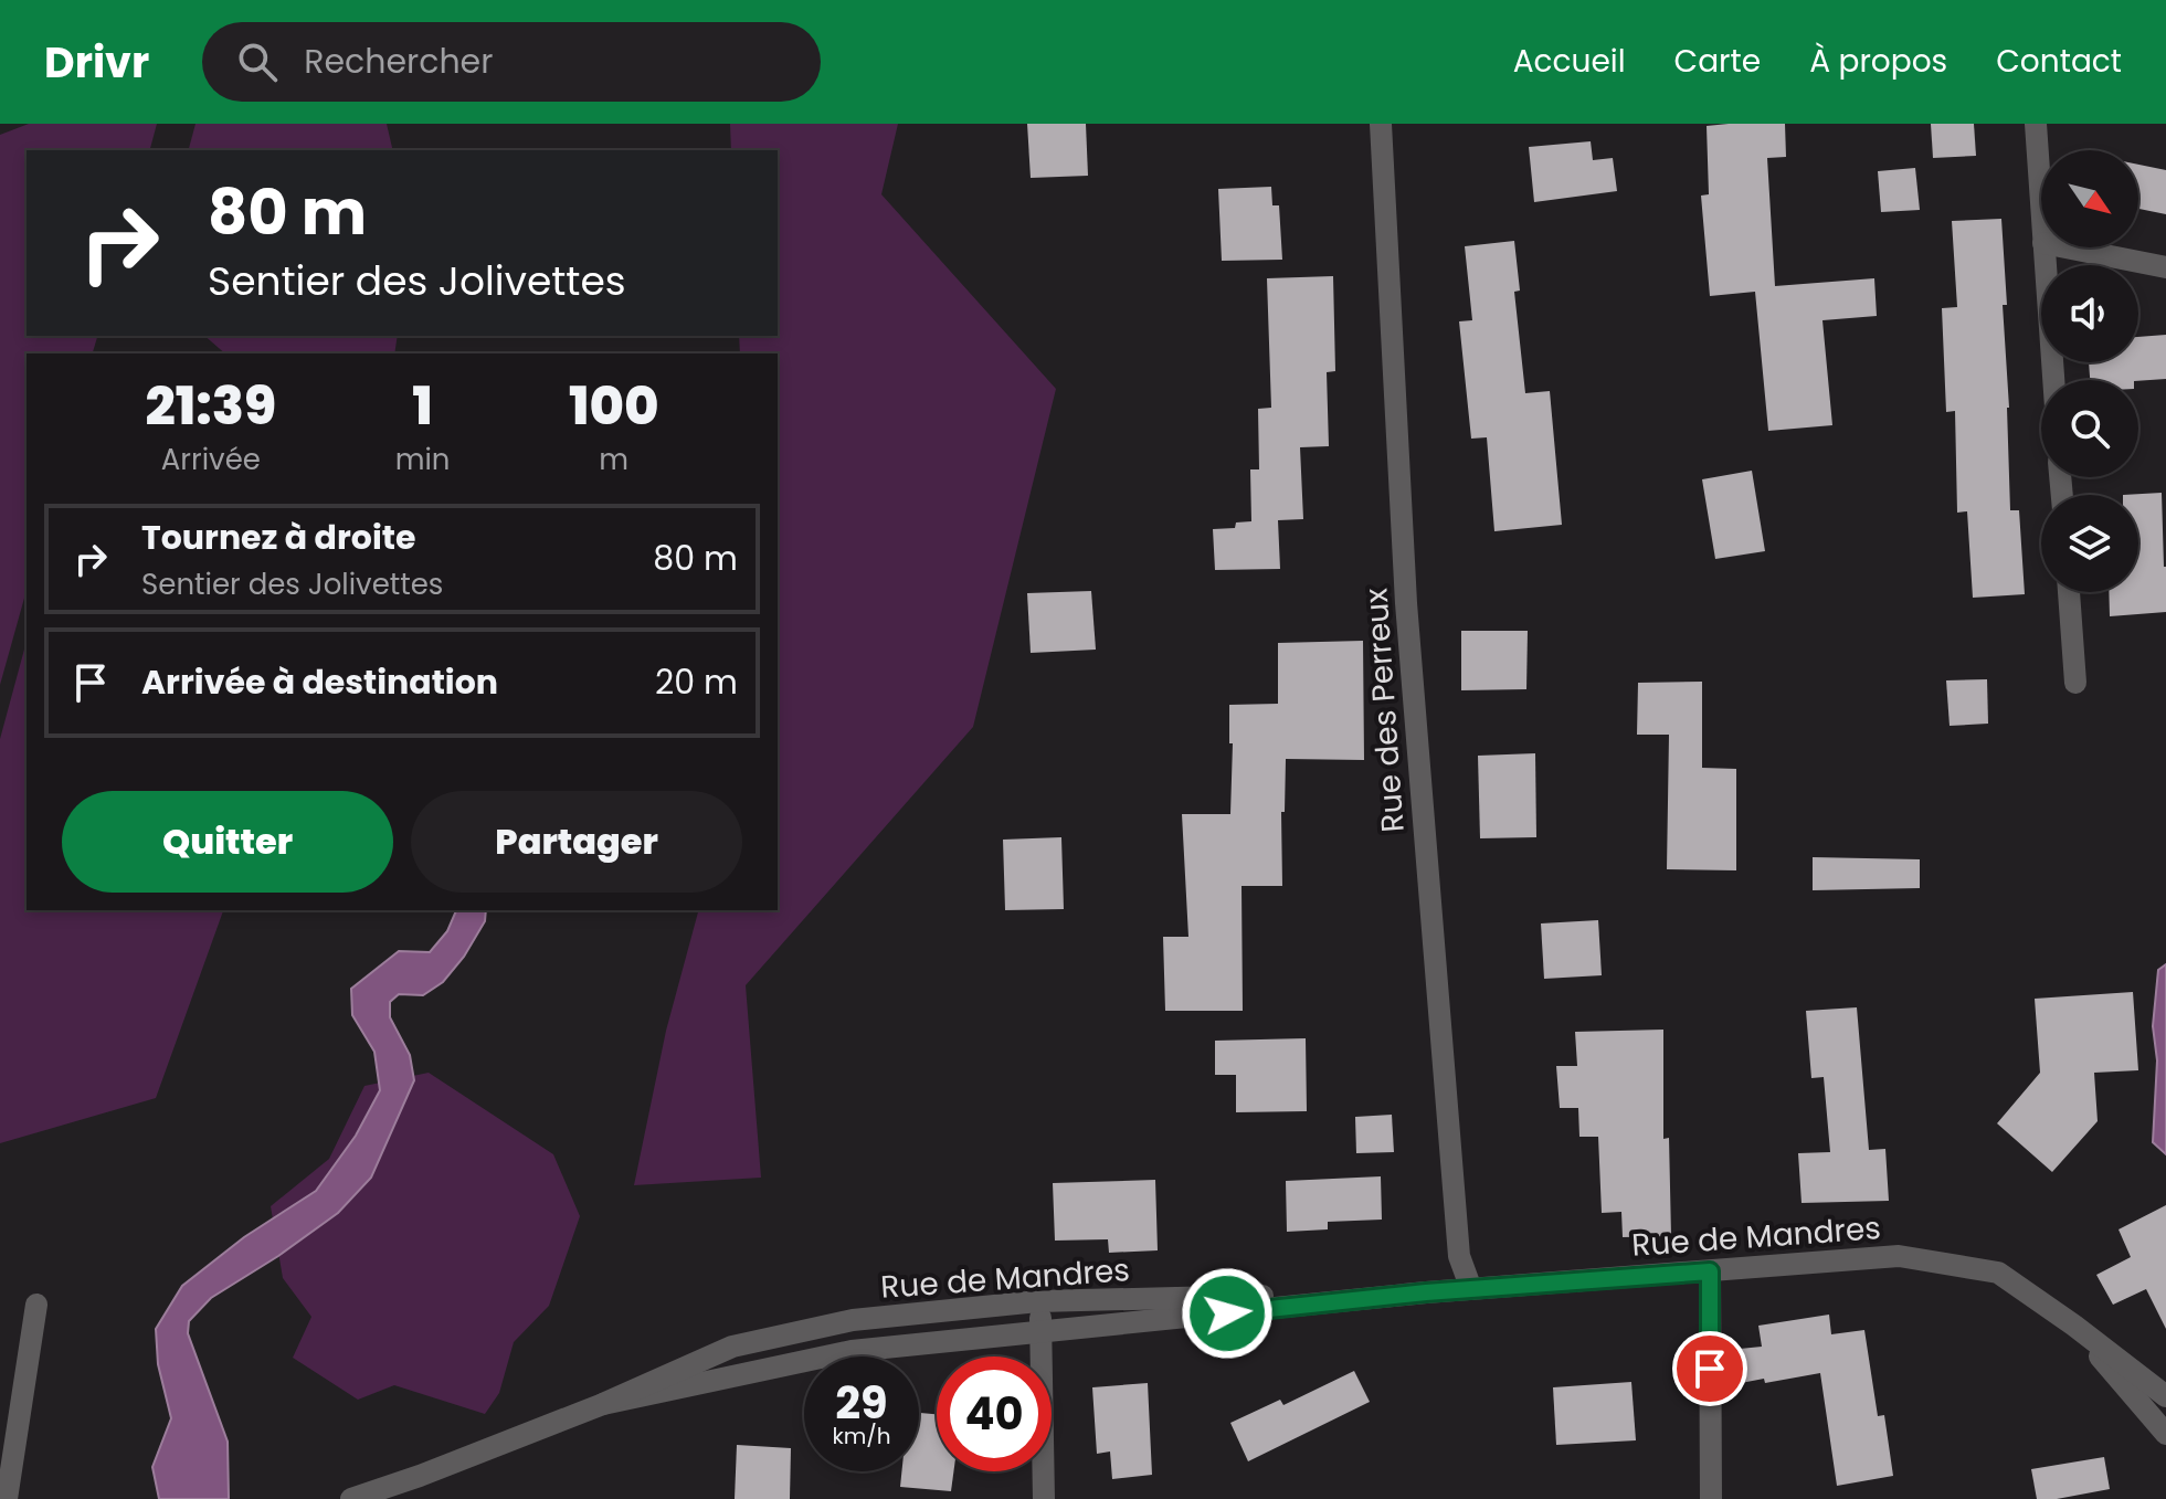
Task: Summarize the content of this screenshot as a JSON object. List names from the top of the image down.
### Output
{
  "streets": {
    "street": ["Rue des Perreux", "Rue de Mandres"]
  },
  "crossings": [
    ["Rue des Perreux", "Rue de Mandres"]
  ],
  "north": "bottom right",
  "page": {
    "header": "Drivr",
    "search": "Rechercher",
    "nav": [
      "Accueil",
      "Carte",
      "À propos",
      "Contact"
    ],
    "turn": ["80 m", "Sentier des Jolivettes"],
    "eta": [
      "21:39",
      "Arrivée",
      "1",
      "min",
      "100",
      "m"
    ],
    "list": [
      {
        "name": "Tournez à droite",
        "note": "Sentier des Jolivettes",
        "value": "80 m"
      },
      {
        "name": "Arrivée à destination",
        "value": "20 m"
      }
    ],
    "buttons": ["Quitter", "Partager"],
    "speed": "29 km/h",
    "limit": "40"
  }
}
